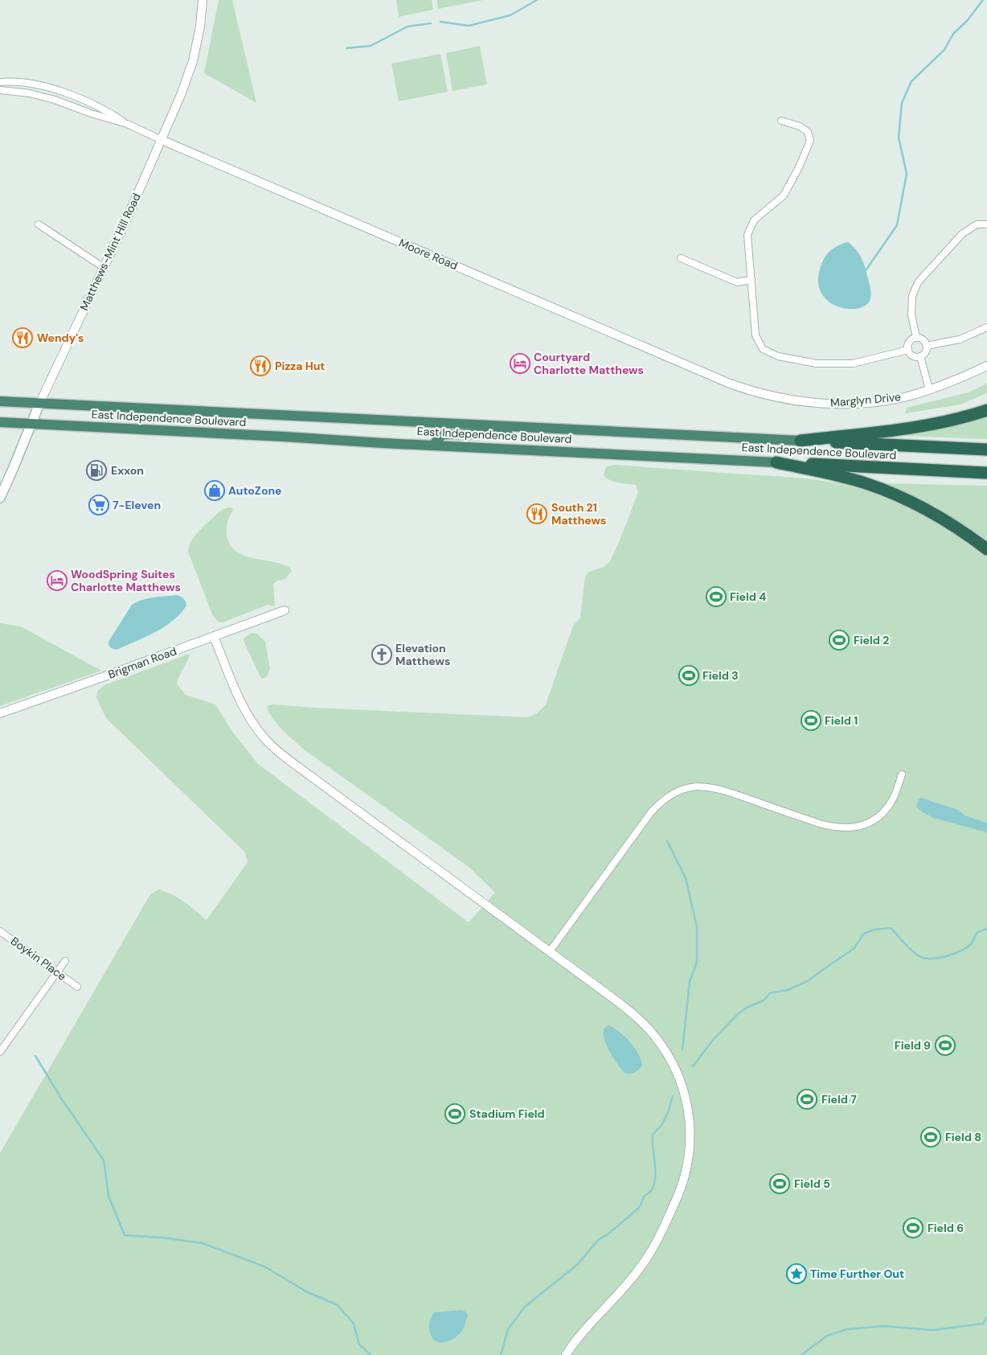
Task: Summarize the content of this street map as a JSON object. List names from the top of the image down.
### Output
{
  "streets": {
    "highway": ["East Independence Boulevard"],
    "main road": ["Matthews-Mint Hill Road"],
    "street": [
      "Moore Road",
      "Marglyn Drive",
      "Brigman Road",
      "Boykin Place"
    ]
  },
  "crossings": [
    ["Matthews-Mint Hill Road", "Moore Road"],
    ["Matthews-Mint Hill Road", "East Independence Boulevard"],
    ["Moore Road", "Marglyn Drive"]
  ],
  "places": {
    "restaurant": ["Wendy's", "Pizza Hut", "South 21 Matthews"],
    "hotel": ["Courtyard Charlotte Matthews", "WoodSpring Suites Charlotte Matthews"],
    "fuel station": ["Exxon"],
    "shop": ["AutoZone"],
    "supermarket": ["7-Eleven"],
    "sports": [
      "Field 4",
      "Field 2",
      "Field 3",
      "Field 1",
      "Field 9",
      "Field 7",
      "Stadium Field",
      "Field 8",
      "Field 5",
      "Field 6"
    ],
    "church": ["Elevation Matthews"],
    "place": ["Time Further Out"]
  }
}
